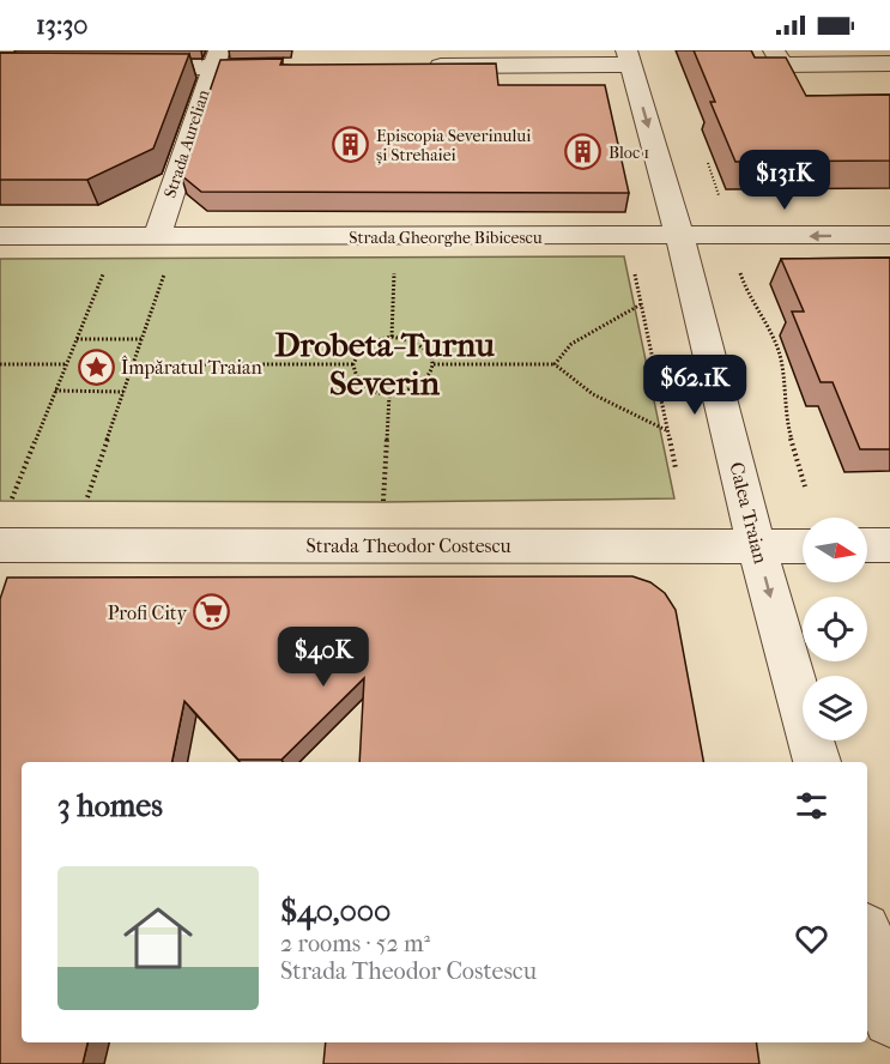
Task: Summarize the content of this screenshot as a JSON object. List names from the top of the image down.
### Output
{
  "streets": {
    "street": [
      "Strada Aurelian",
      "Strada Gheorghe Bibicescu",
      "Calea Traian",
      "Strada Theodor Costescu"
    ]
  },
  "crossings": [
    ["Strada Aurelian", "Strada Gheorghe Bibicescu"],
    ["Strada Gheorghe Bibicescu", "Calea Traian"],
    ["Calea Traian", "Strada Theodor Costescu"]
  ],
  "one_way": ["Calea Traian"],
  "districts": ["Drobeta-Turnu Severin"],
  "places": {
    "building": ["Episcopia Severinului și Strehaiei", "Bloc 1"],
    "place": ["Împăratul Traian"],
    "supermarket": ["Profi City"]
  },
  "north": "right",
  "page": {
    "status": "13:30",
    "price": ["$131K", "$62.1K", "$40K"],
    "heading": "3 homes",
    "list": [
      {
        "name": "$40,000",
        "note": "2 rooms · 52 m² · Strada Theodor Costescu"
      }
    ]
  }
}
